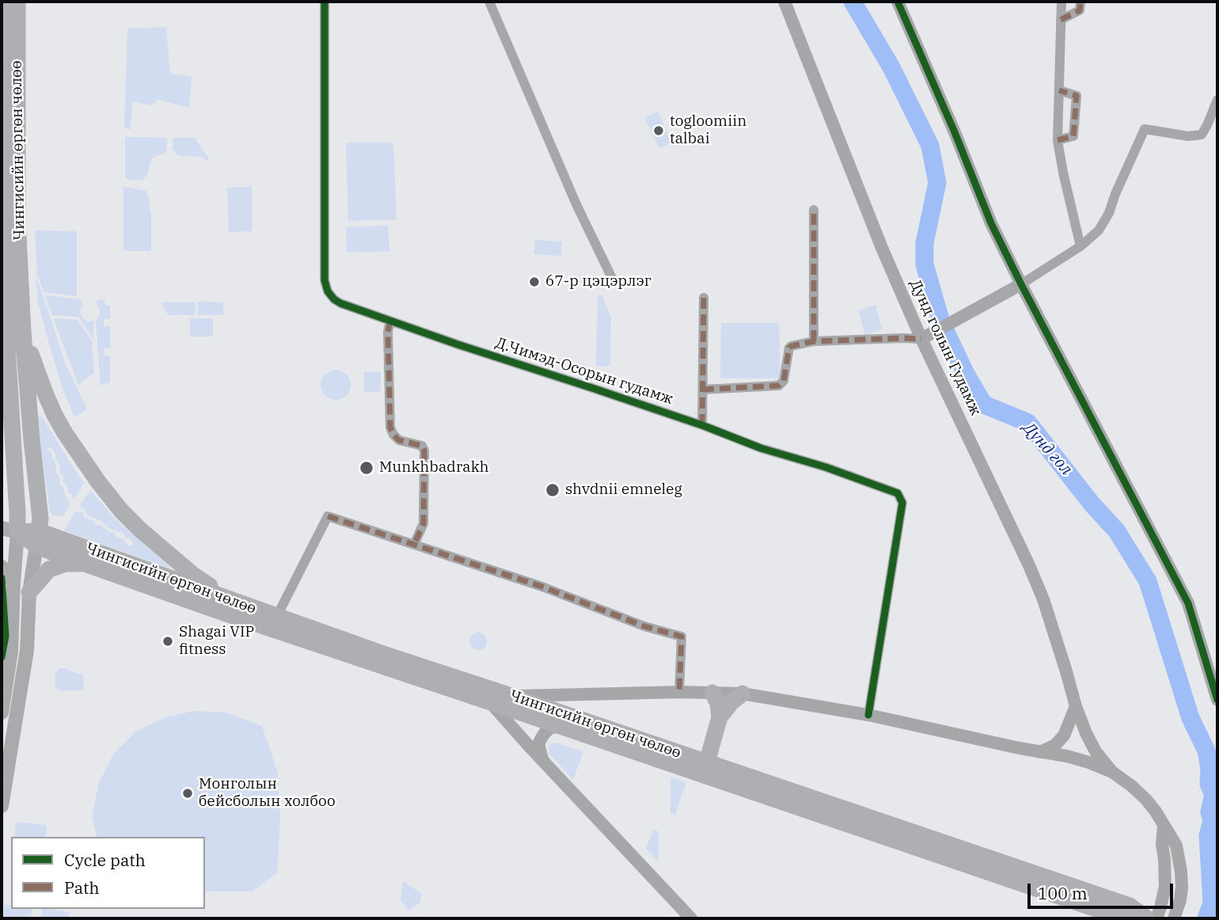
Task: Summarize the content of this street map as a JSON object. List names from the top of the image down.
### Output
{
  "streets": {
    "highway": ["Чингисийн өргөн чөлөө"],
    "main road": ["Дунд голын Гудамж"],
    "street": ["Д.Чимэд-Осорын гудамж"]
  },
  "water": ["Дунд гол"],
  "places": [
    "togloomiin talbai",
    "67-р цэцэрлэг",
    "Munkhbadrakh",
    "shvdnii emneleg",
    "Shagai VIP fitness",
    "Монголын бейсболын холбоо"
  ],
  "legend": ["Cycle path", "Path"],
  "scale_bar": "100 m"
}
